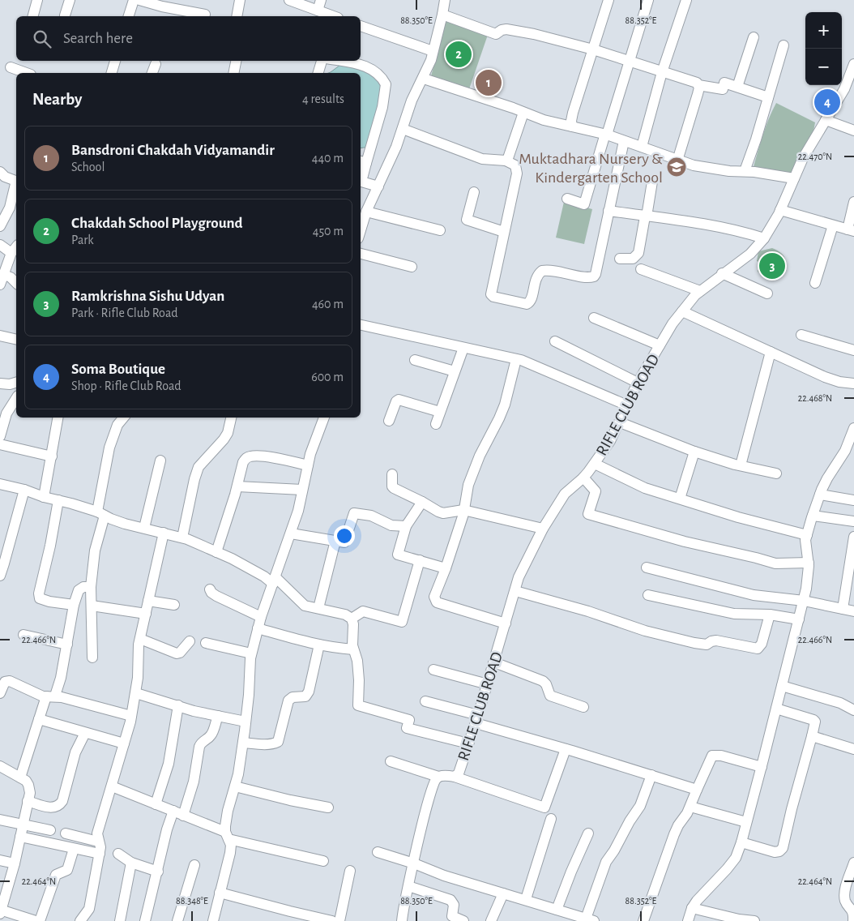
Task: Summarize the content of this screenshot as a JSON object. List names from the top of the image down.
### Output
{
  "streets": {
    "street": ["RIFLE CLUB ROAD"]
  },
  "places": {
    "school or university": ["Muktadhara Nursery & Kindergarten School"]
  },
  "page": {
    "map_buttons": ["+", "−"],
    "search": "Search here",
    "pins": [
      "2",
      "1",
      "4",
      "3"
    ],
    "heading": ["Nearby", "4 results"],
    "list": [
      {
        "mark": "1",
        "name": "Bansdroni Chakdah Vidyamandir",
        "note": "School",
        "value": "440 m"
      },
      {
        "mark": "2",
        "name": "Chakdah School Playground",
        "note": "Park",
        "value": "450 m"
      },
      {
        "mark": "3",
        "name": "Ramkrishna Sishu Udyan",
        "note": "Park · Rifle Club Road",
        "value": "460 m"
      },
      {
        "mark": "4",
        "name": "Soma Boutique",
        "note": "Shop · Rifle Club Road",
        "value": "600 m"
      }
    ]
  },
  "coordinates": [
    "88.350°E",
    "88.352°E",
    "22.470°N",
    "22.468°N",
    "22.466°N",
    "22.464°N",
    "88.348°E"
  ]
}
